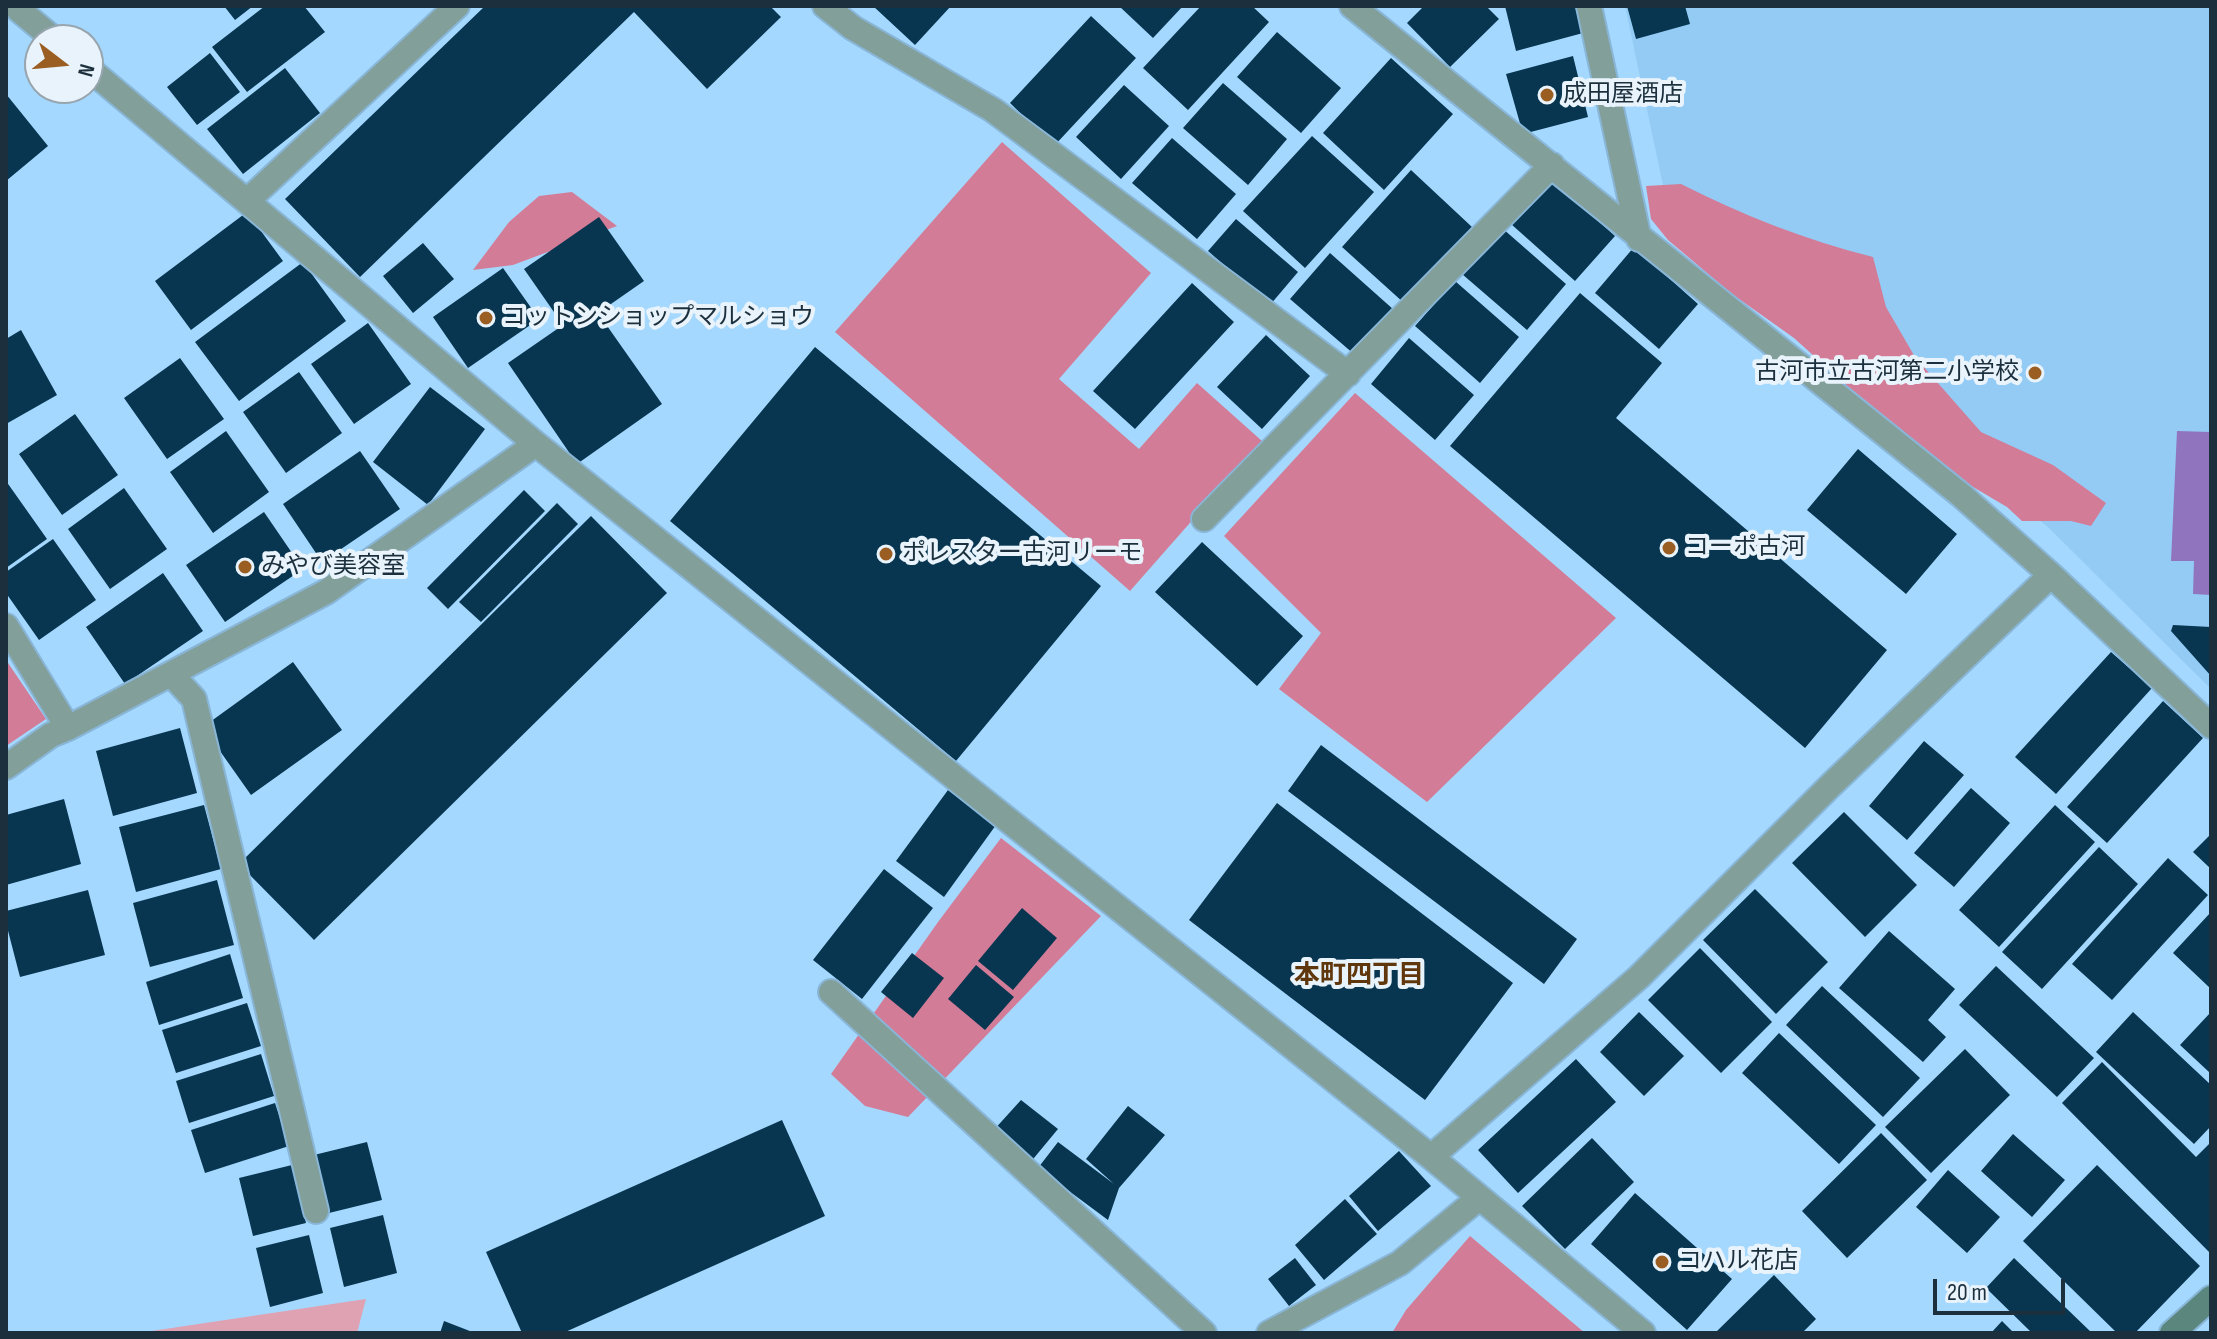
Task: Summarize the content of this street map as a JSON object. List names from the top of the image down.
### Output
{
  "districts": ["本町四丁目"],
  "places": [
    "成田屋酒店",
    "コットンショップマルショウ",
    "古河市立古河第二小学校",
    "コーポ古河",
    "ポレスター古河リーモ",
    "みやび美容室",
    "コハル花店"
  ],
  "scale_bar": "20 m",
  "north": "right"
}
